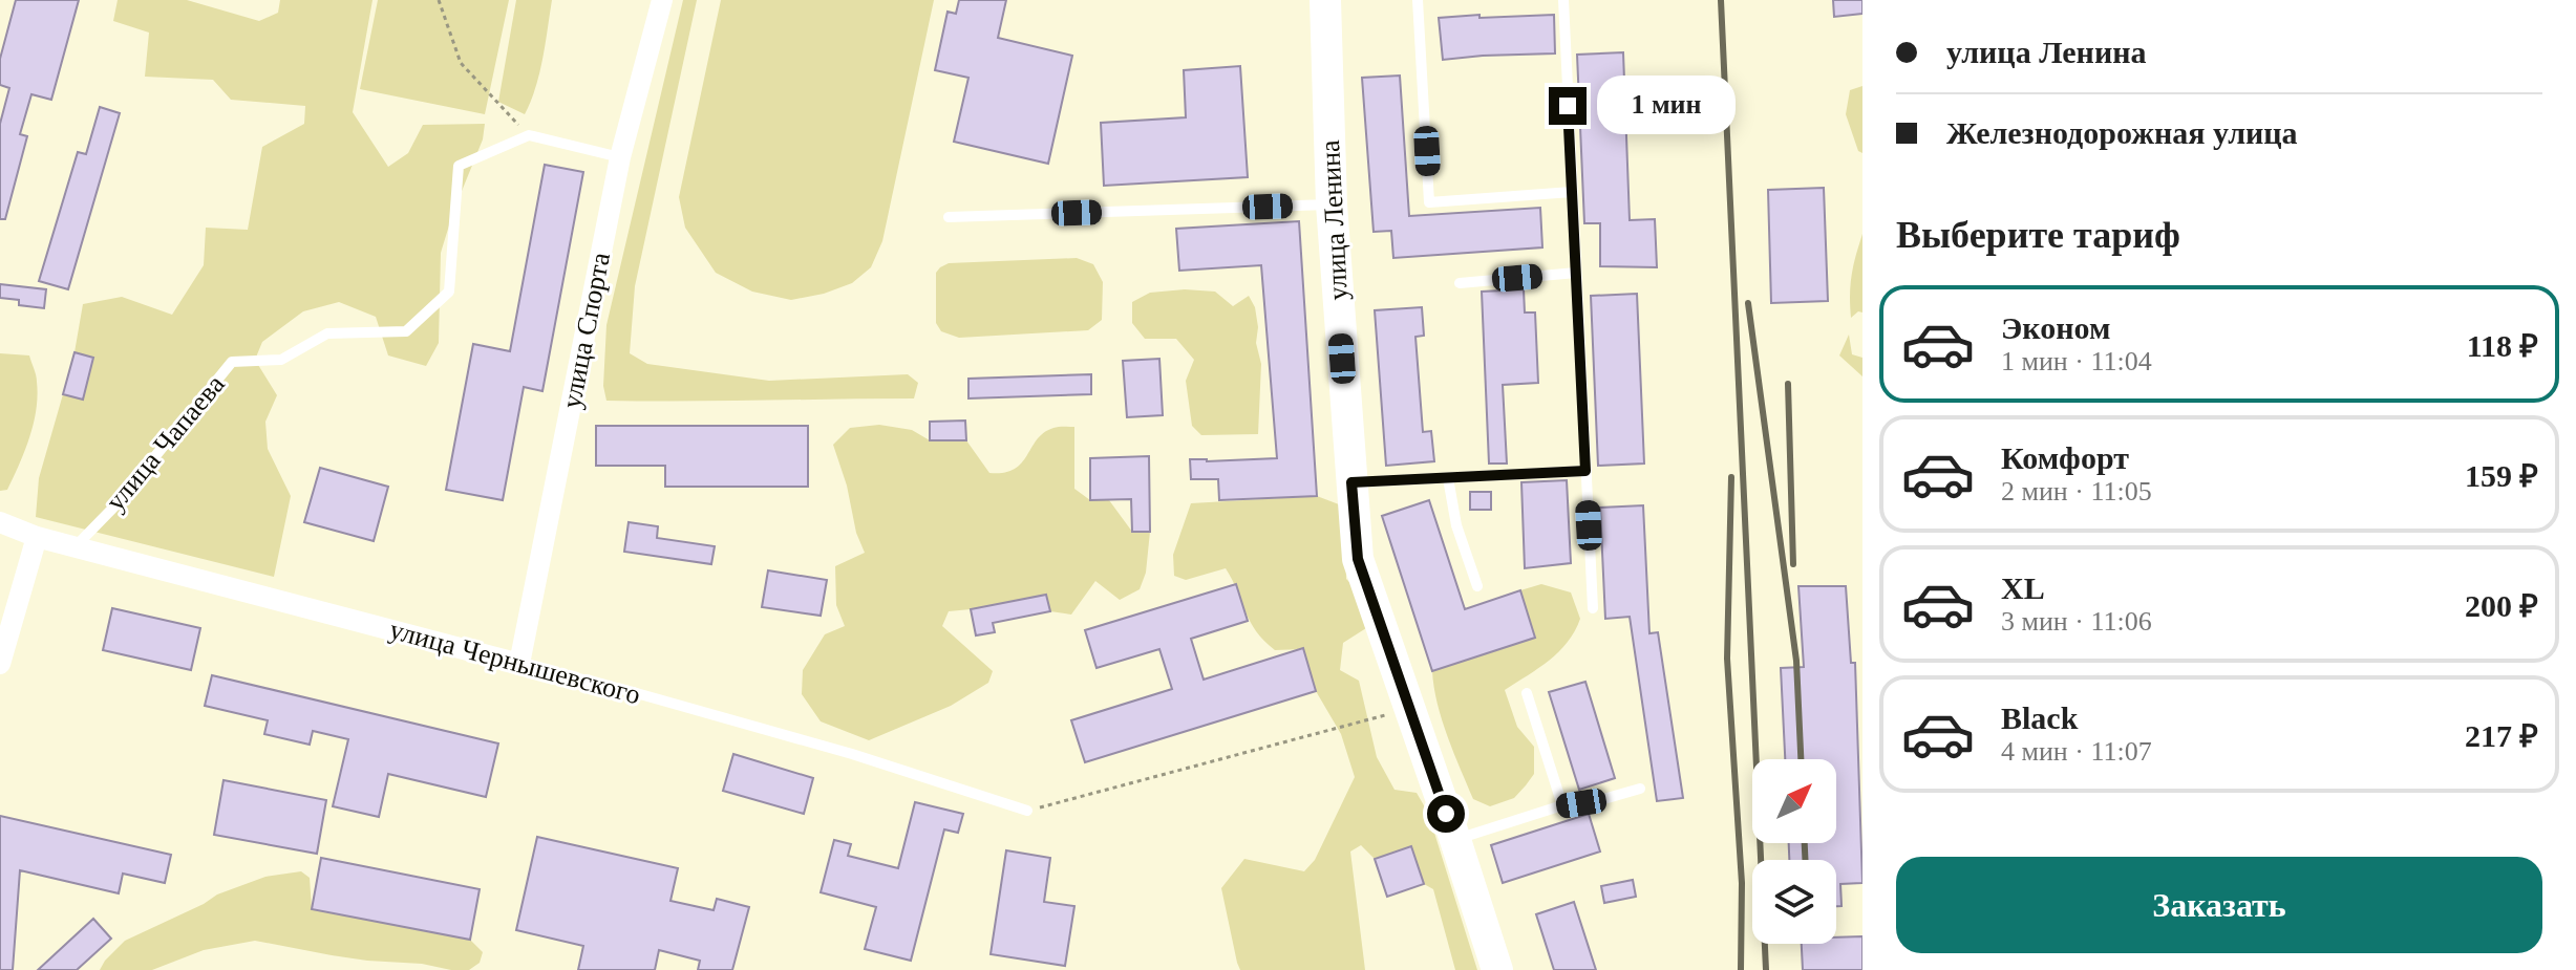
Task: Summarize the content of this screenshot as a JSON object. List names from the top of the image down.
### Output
{
  "streets": {
    "main road": ["улица Ленина"],
    "street": ["улица Спорта", "улица Чернышевского"],
    "lane": ["улица Чапаева"]
  },
  "crossings": [
    ["улица Спорта", "улица Чернышевского"],
    ["улица Чапаева", "улица Чернышевского"]
  ],
  "north": "top right",
  "page": {
    "banner": ["улица Ленина", "Железнодорожная улица"],
    "bubble": "1 мин",
    "heading": "Выберите тариф",
    "list": [
      {
        "name": "Эконом",
        "note": "1 мин · 11:04",
        "value": "118 ₽"
      },
      {
        "name": "Комфорт",
        "note": "2 мин · 11:05",
        "value": "159 ₽"
      },
      {
        "name": "XL",
        "note": "3 мин · 11:06",
        "value": "200 ₽"
      },
      {
        "name": "Black",
        "note": "4 мин · 11:07",
        "value": "217 ₽"
      }
    ],
    "buttons": "Заказать"
  }
}
